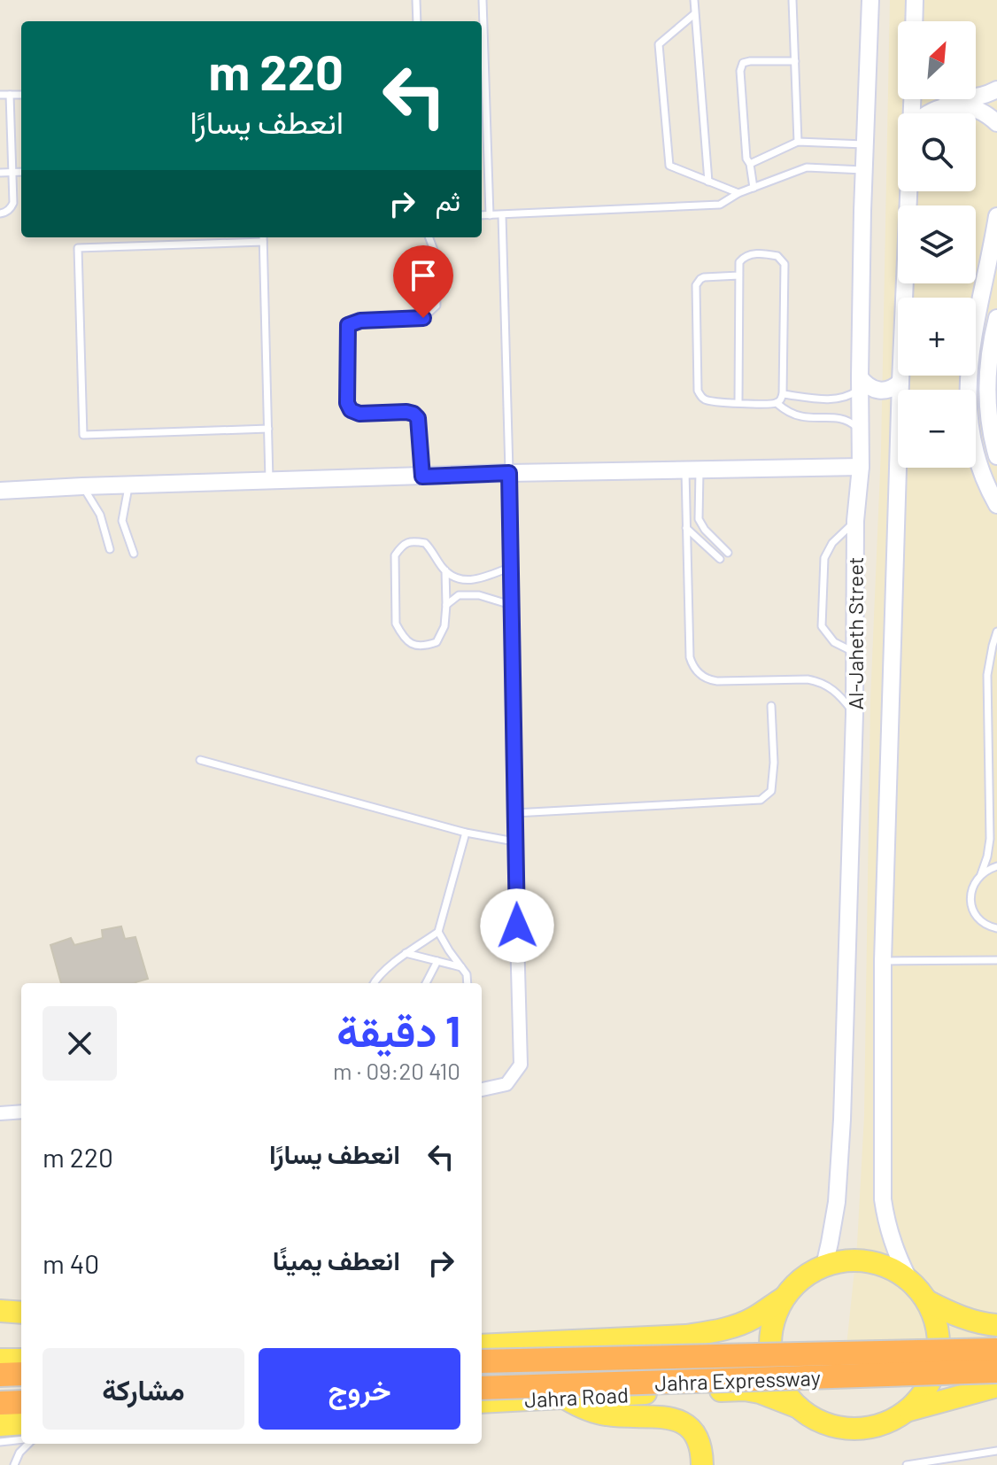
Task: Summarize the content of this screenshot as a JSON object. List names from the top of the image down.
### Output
{
  "streets": {
    "highway": ["Jahra Expressway"],
    "main road": ["Jahra Road"],
    "street": ["Al-Jaheth Street"]
  },
  "crossings": [
    ["Al-Jaheth Street", "Jahra Road"]
  ],
  "north": "top right",
  "page": {
    "map_buttons": ["+", "−"],
    "turn": ["220 m", "انعطف يسارًا"],
    "then": "ثم",
    "heading": ["1 دقيقة", "410 m · 09:20"],
    "list": [
      {
        "name": "انعطف يسارًا",
        "value": "220 m"
      },
      {
        "name": "انعطف يمينًا",
        "value": "40 m"
      }
    ],
    "buttons": ["خروج", "مشاركة"]
  }
}
